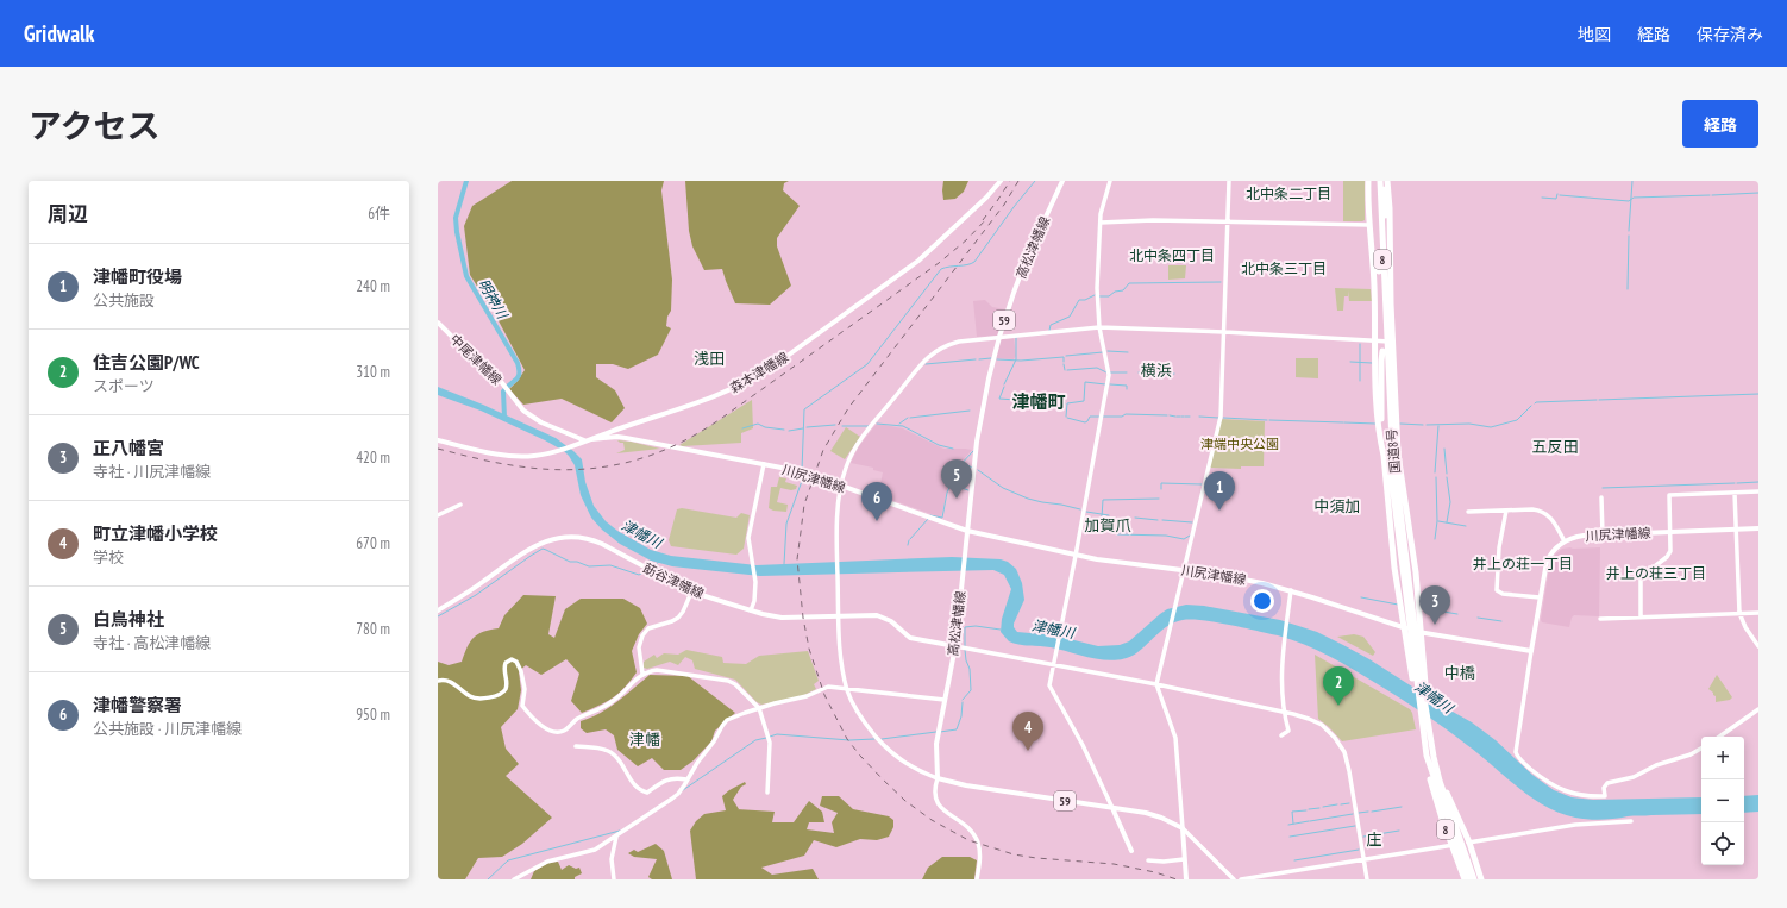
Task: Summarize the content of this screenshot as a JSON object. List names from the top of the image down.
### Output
{
  "streets": {
    "highway": ["8", "国道8号"],
    "main road": [
      "高松津幡線",
      "59",
      "中尾津幡線",
      "森本津幡線",
      "川尻津幡線",
      "莇谷津幡線"
    ]
  },
  "crossings": [
    ["高松津幡線", "59"],
    ["高松津幡線", "川尻津幡線"],
    ["高松津幡線", "莇谷津幡線"],
    ["8", "国道8号"],
    ["中尾津幡線", "森本津幡線"],
    ["森本津幡線", "川尻津幡線"]
  ],
  "districts": [
    "北中条二丁目",
    "北中条四丁目",
    "北中条三丁目",
    "浅田",
    "横浜",
    "津幡町",
    "五反田",
    "中須加",
    "加賀爪",
    "井上の荘一丁目",
    "井上の荘三丁目",
    "中橋",
    "津幡",
    "庄"
  ],
  "water": ["明神川", "津幡川"],
  "parks": ["津端中央公園"],
  "page": {
    "header": "Gridwalk",
    "nav": ["地図", "経路", "保存済み"],
    "title": "アクセス",
    "buttons": "経路",
    "heading": ["周辺", "6件"],
    "list": [
      {
        "mark": "1",
        "name": "津幡町役場",
        "note": "公共施設",
        "value": "240 m"
      },
      {
        "mark": "2",
        "name": "住吉公園P/WC",
        "note": "スポーツ",
        "value": "310 m"
      },
      {
        "mark": "3",
        "name": "正八幡宮",
        "note": "寺社 · 川尻津幡線",
        "value": "420 m"
      },
      {
        "mark": "4",
        "name": "町立津幡小学校",
        "note": "学校",
        "value": "670 m"
      },
      {
        "mark": "5",
        "name": "白鳥神社",
        "note": "寺社 · 高松津幡線",
        "value": "780 m"
      },
      {
        "mark": "6",
        "name": "津幡警察署",
        "note": "公共施設 · 川尻津幡線",
        "value": "950 m"
      }
    ],
    "pins": [
      "5",
      "1",
      "6",
      "3",
      "2",
      "4"
    ],
    "map_buttons": ["+", "−"]
  }
}
